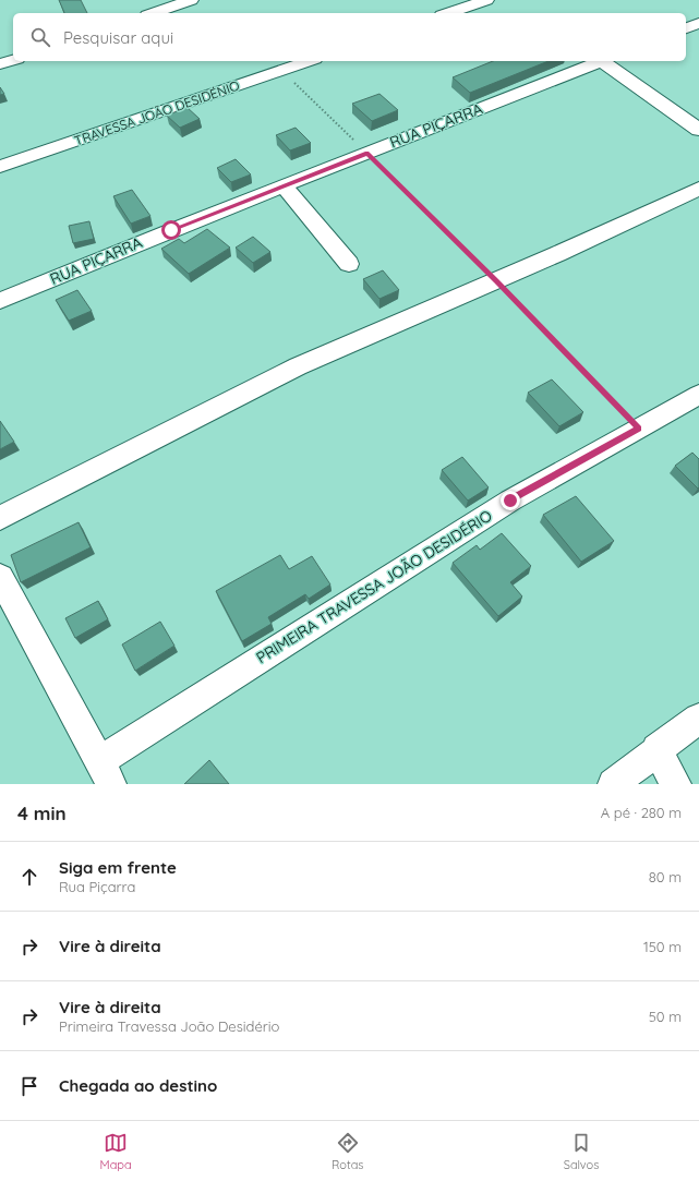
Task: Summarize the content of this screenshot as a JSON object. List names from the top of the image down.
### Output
{
  "streets": {
    "street": ["TRAVESSA JOÃO DESIDÉNIO", "RUA PIÇARRA", "PRIMEIRA TRAVESSA JOÃO DESIDÉRIO"]
  },
  "page": {
    "search": "Pesquisar aqui",
    "heading": ["4 min", "A pé · 280 m"],
    "list": [
      ["Siga em frente", "Rua Piçarra", "80 m"],
      ["Vire à direita", "150 m"],
      ["Vire à direita", "Primeira Travessa João Desidério", "50 m"],
      "Chegada ao destino"
    ],
    "nav": ["Mapa", "Rotas", "Salvos"]
  }
}
